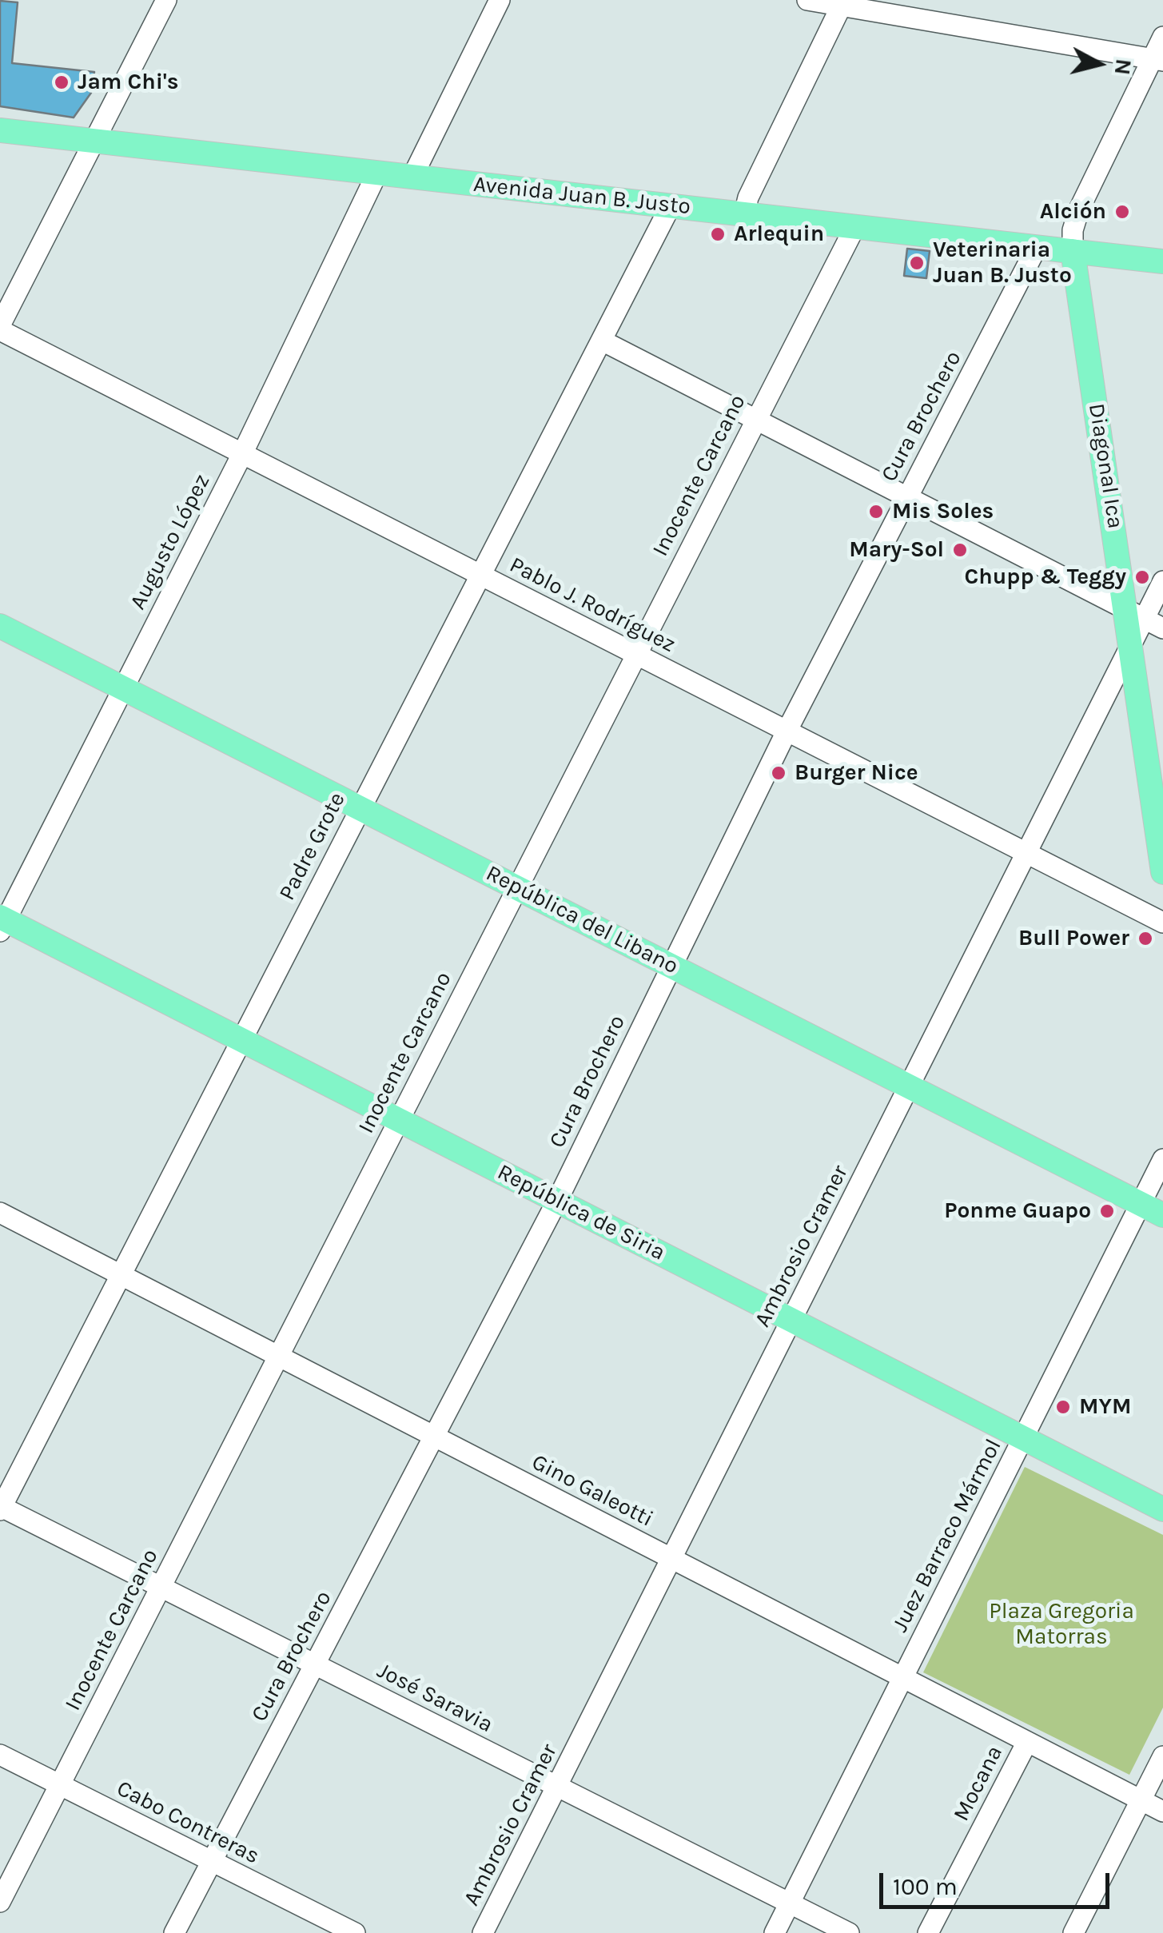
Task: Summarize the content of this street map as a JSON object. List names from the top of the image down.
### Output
{
  "streets": {
    "main road": [
      "Avenida Juan B. Justo",
      "Diagonal Ica",
      "República del Libano",
      "República de Siria"
    ],
    "street": [
      "Cura Brochero",
      "Inocente Carcano",
      "Augusto López",
      "Pablo J. Rodríguez",
      "Padre Grote",
      "Ambrosio Cramer",
      "Gino Galeotti",
      "Juez Barraco Mármol",
      "José Saravia",
      "Mocana",
      "Cabo Contreras"
    ]
  },
  "crossings": [
    ["Avenida Juan B. Justo", "Cura Brochero"],
    ["Avenida Juan B. Justo", "Diagonal Ica"],
    ["Avenida Juan B. Justo", "Inocente Carcano"],
    ["Avenida Juan B. Justo", "Augusto López"],
    ["Avenida Juan B. Justo", "Padre Grote"],
    ["Cura Brochero", "Pablo J. Rodríguez"],
    ["Cura Brochero", "República del Libano"],
    ["Cura Brochero", "República de Siria"],
    ["Cura Brochero", "Gino Galeotti"],
    ["Cura Brochero", "José Saravia"],
    ["Cura Brochero", "Cabo Contreras"],
    ["Diagonal Ica", "Ambrosio Cramer"],
    ["Inocente Carcano", "Pablo J. Rodríguez"],
    ["Inocente Carcano", "República del Libano"],
    ["Inocente Carcano", "República de Siria"],
    ["Inocente Carcano", "Gino Galeotti"],
    ["Inocente Carcano", "José Saravia"],
    ["Inocente Carcano", "Cabo Contreras"],
    ["Augusto López", "Pablo J. Rodríguez"],
    ["Augusto López", "República del Libano"],
    ["Augusto López", "República de Siria"],
    ["Pablo J. Rodríguez", "Padre Grote"],
    ["Pablo J. Rodríguez", "Ambrosio Cramer"],
    ["Padre Grote", "República del Libano"],
    ["Padre Grote", "República de Siria"],
    ["Padre Grote", "Gino Galeotti"],
    ["Padre Grote", "José Saravia"],
    ["República del Libano", "Ambrosio Cramer"],
    ["República del Libano", "Juez Barraco Mármol"],
    ["República de Siria", "Ambrosio Cramer"],
    ["República de Siria", "Juez Barraco Mármol"],
    ["Ambrosio Cramer", "Gino Galeotti"],
    ["Ambrosio Cramer", "José Saravia"],
    ["Gino Galeotti", "Juez Barraco Mármol"],
    ["Gino Galeotti", "Mocana"],
    ["Juez Barraco Mármol", "José Saravia"]
  ],
  "parks": ["Plaza Gregoria Matorras"],
  "places": [
    "Jam Chi's",
    "Alción",
    "Arlequin",
    "Veterinaria Juan B. Justo",
    "Mis Soles",
    "Mary-Sol",
    "Chupp & Teggy",
    "Burger Nice",
    "Bull Power",
    "Ponme Guapo",
    "MYM"
  ],
  "scale_bar": "100 m",
  "north": "right"
}
